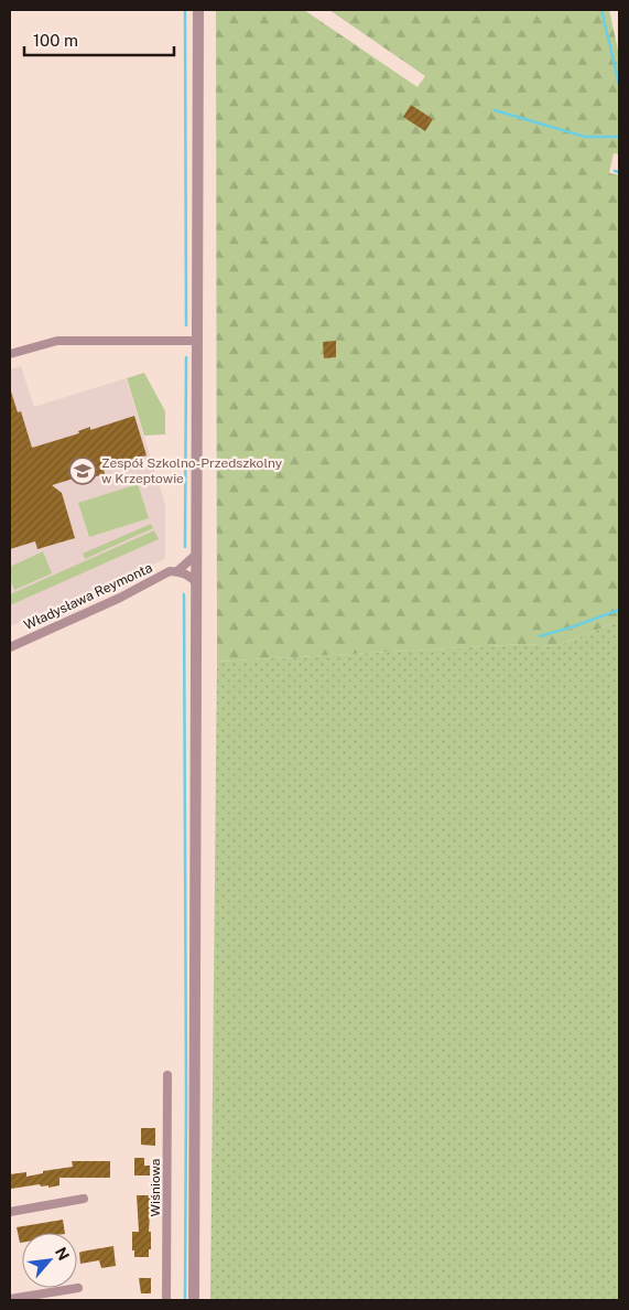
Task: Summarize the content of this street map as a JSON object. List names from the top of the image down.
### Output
{
  "streets": {
    "street": ["Władysława Reymonta", "Wiśniowa"]
  },
  "places": {
    "school or university": ["Zespół Szkolno-Przedszkolny w Krzeptowie"]
  },
  "scale_bar": "100 m",
  "north": "top right"
}
